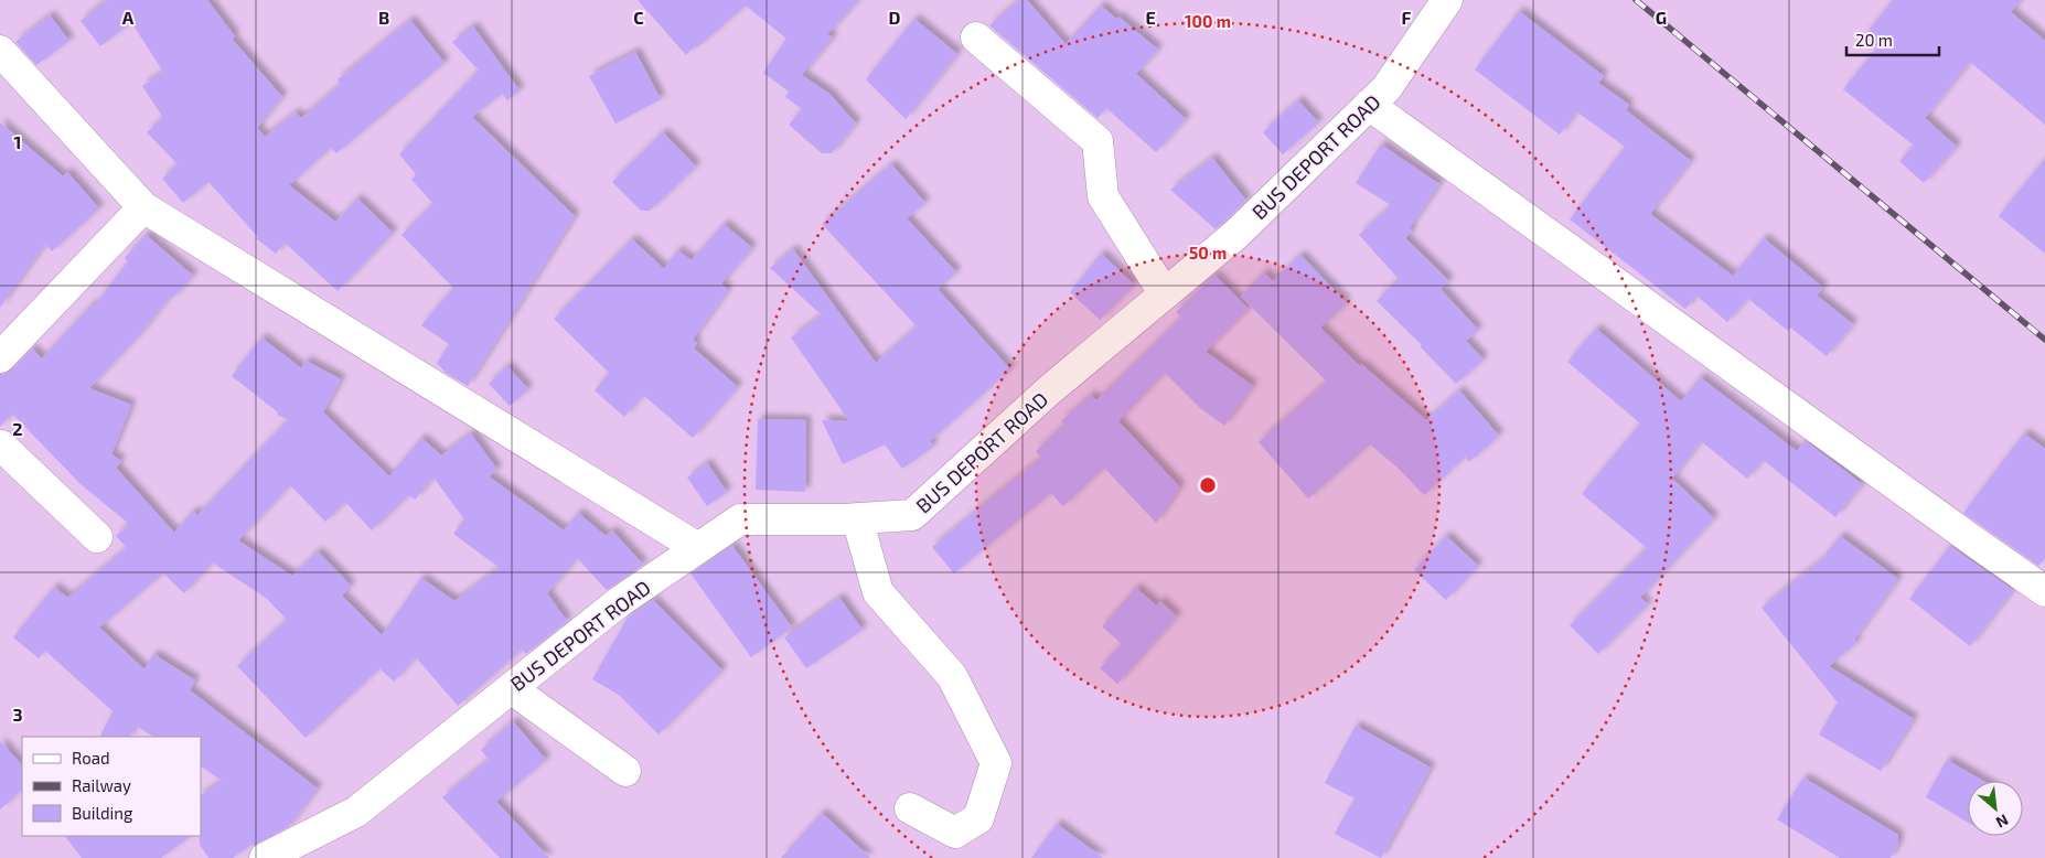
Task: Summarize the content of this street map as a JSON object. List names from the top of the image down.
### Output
{
  "streets": {
    "street": ["BUS DEPORT ROAD"]
  },
  "legend": ["Road", "Railway", "Building"],
  "scale_bar": "20 m",
  "north": "bottom right",
  "grid": {
    "columns": [
      "A",
      "B",
      "C",
      "D",
      "E",
      "F",
      "G"
    ],
    "rows": ["1", "2", "3"]
  },
  "rings": ["100 m", "50 m"]
}
